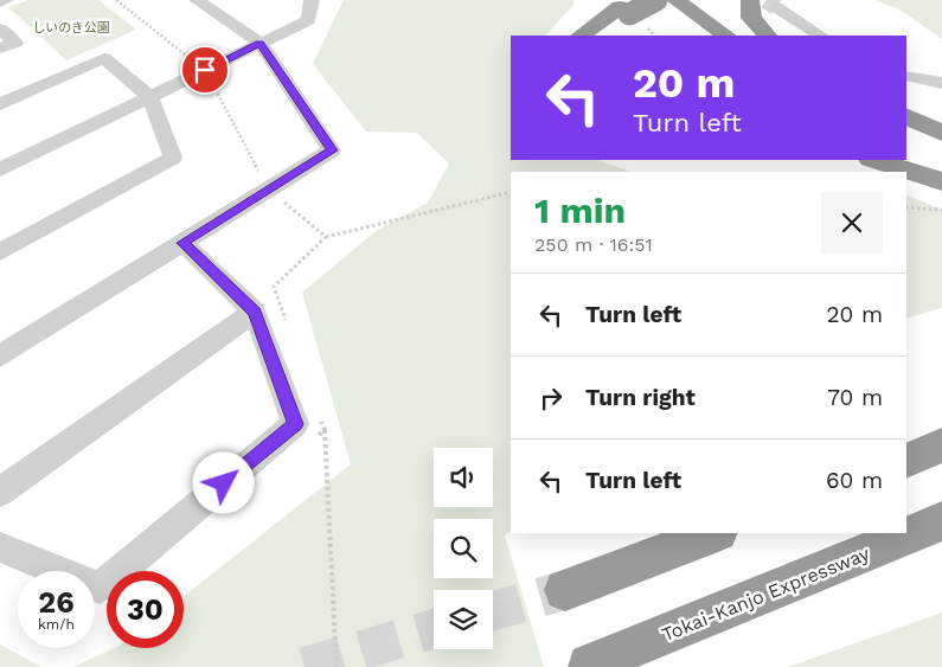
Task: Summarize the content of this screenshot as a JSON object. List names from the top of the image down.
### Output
{
  "streets": {
    "highway": ["Tokai-Kanjo Expressway"]
  },
  "parks": ["しいのき公園"],
  "page": {
    "turn": ["20 m", "Turn left"],
    "heading": ["1 min", "250 m · 16:51"],
    "list": [
      {
        "name": "Turn left",
        "value": "20 m"
      },
      {
        "name": "Turn right",
        "value": "70 m"
      },
      {
        "name": "Turn left",
        "value": "60 m"
      }
    ],
    "speed": "26 km/h",
    "limit": "30"
  }
}
